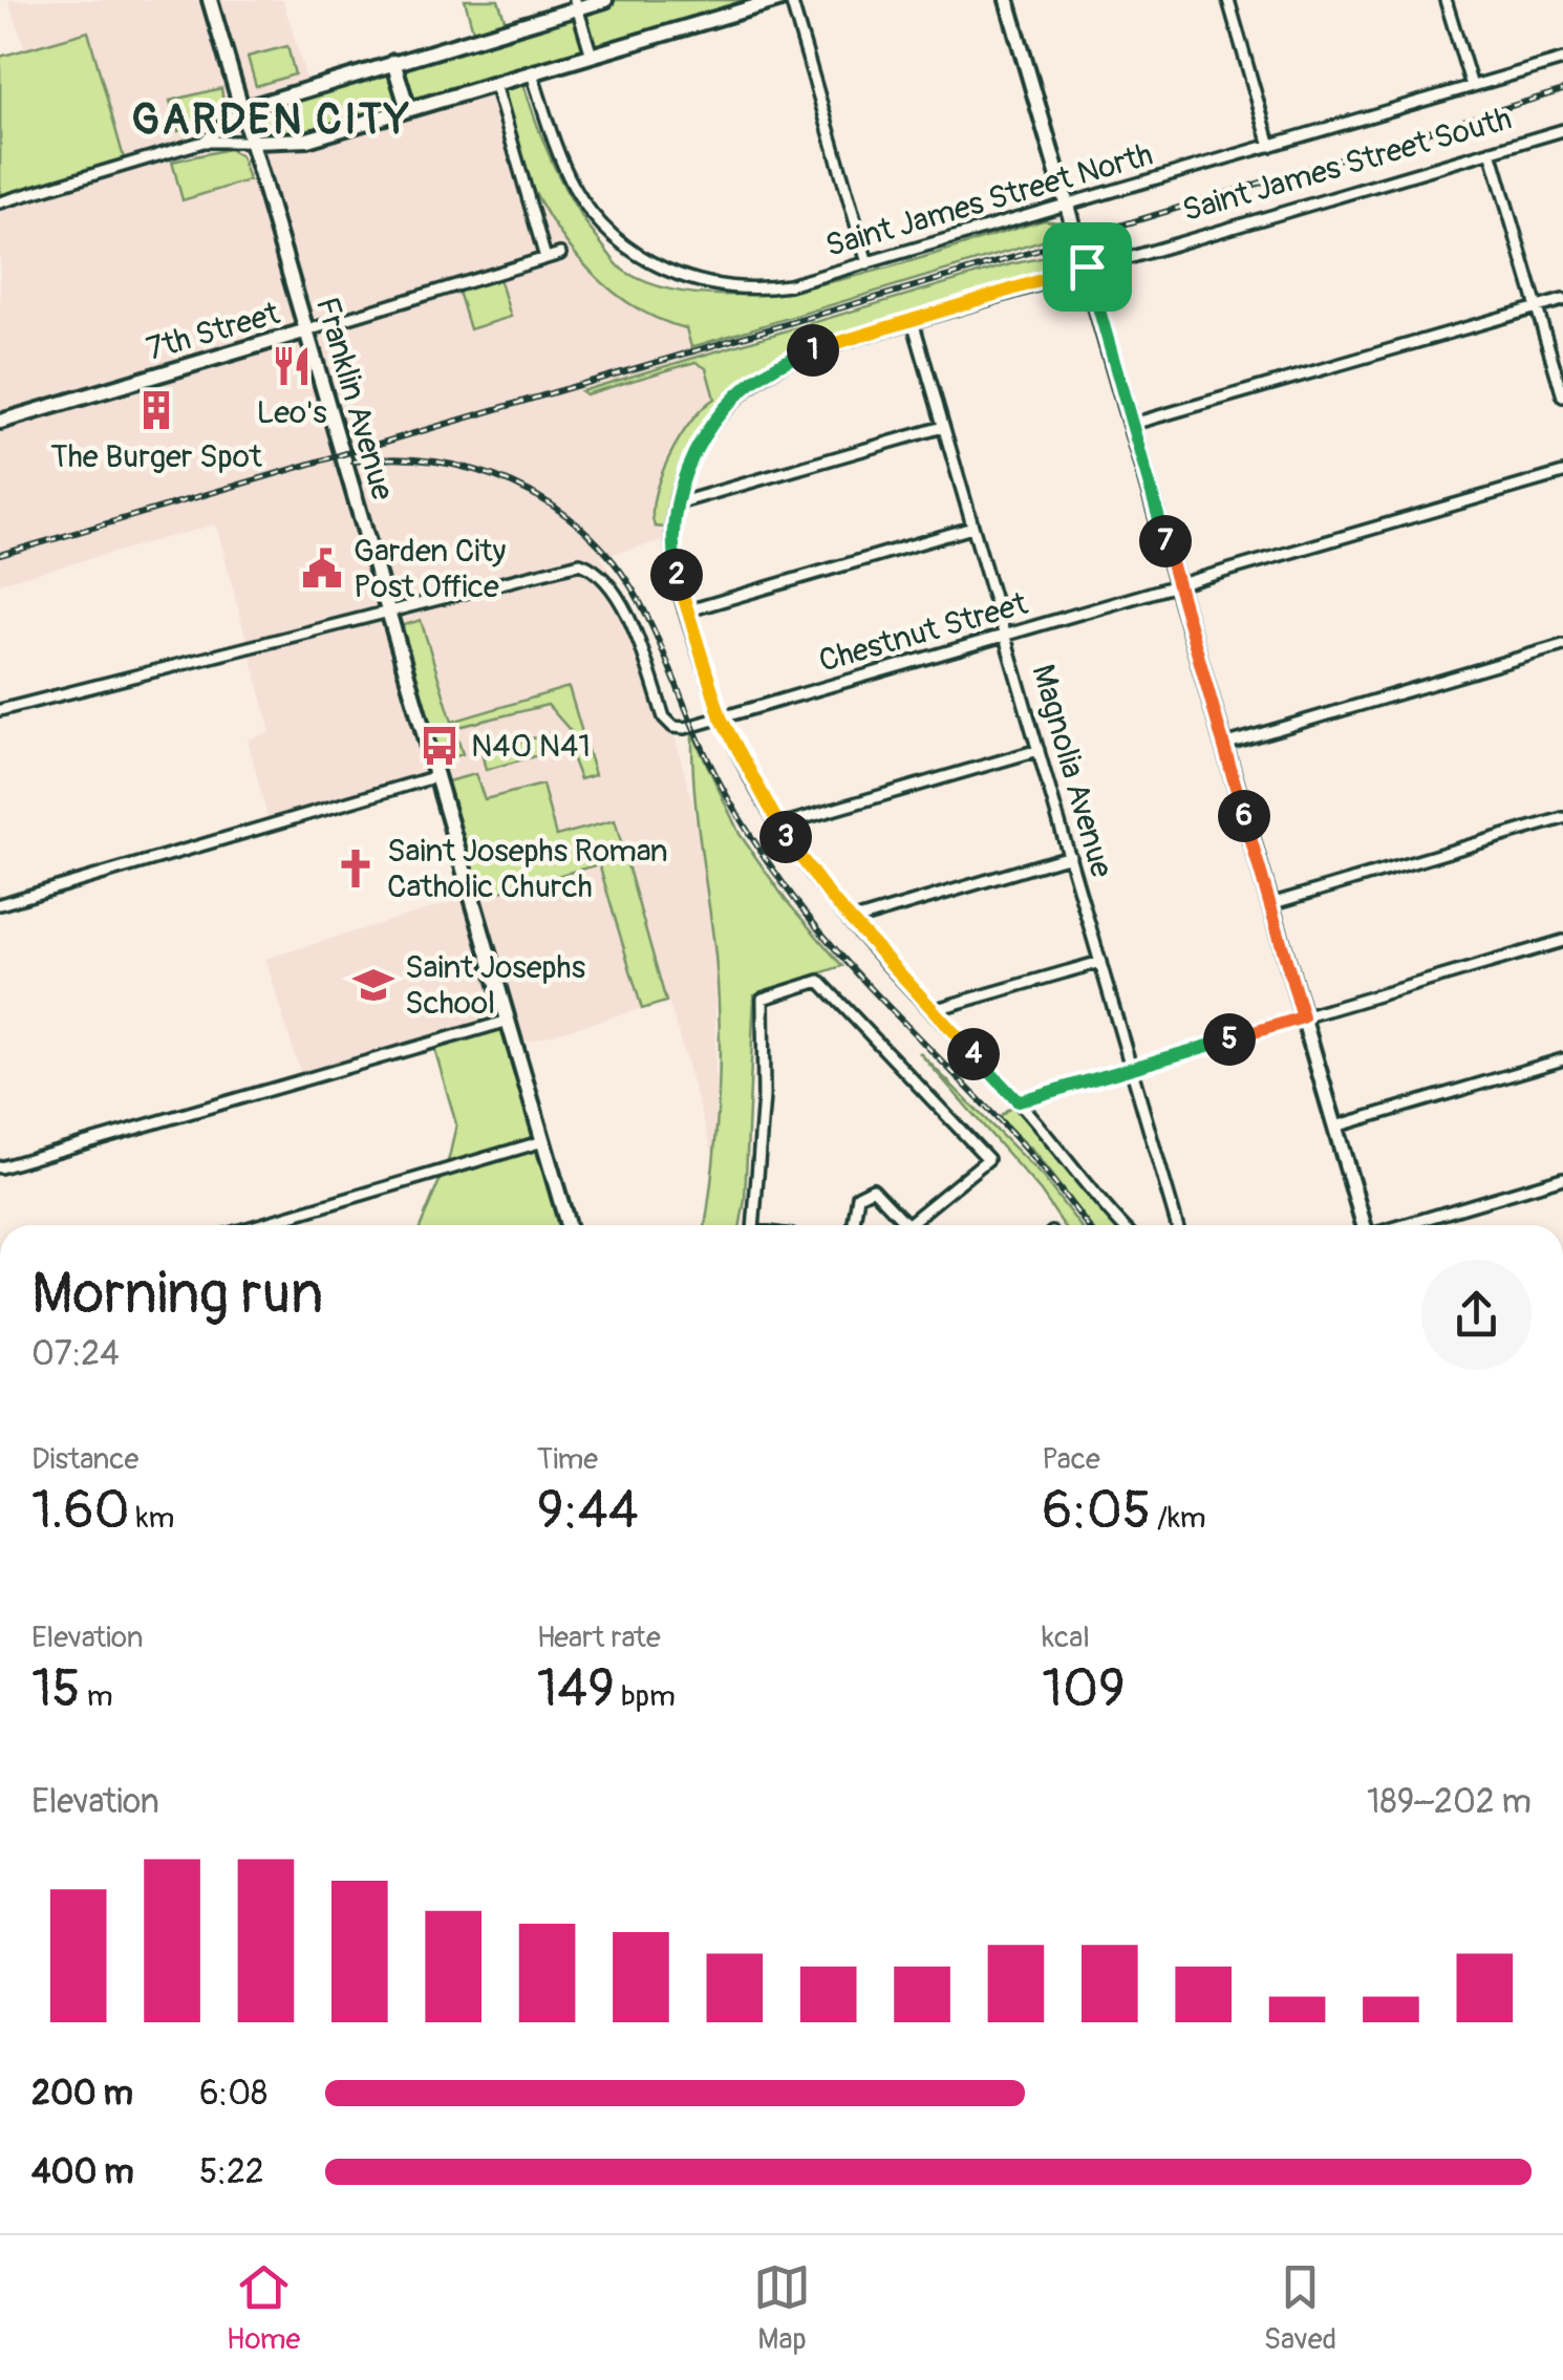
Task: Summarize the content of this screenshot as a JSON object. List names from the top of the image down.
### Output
{
  "streets": {
    "main road": ["7th Street", "Franklin Avenue"],
    "street": [
      "Saint James Street South",
      "Saint James Street North",
      "Chestnut Street",
      "Magnolia Avenue"
    ]
  },
  "crossings": [
    ["Saint James Street South", "Chestnut Street"],
    ["Saint James Street South", "Magnolia Avenue"],
    ["7th Street", "Franklin Avenue"],
    ["Franklin Avenue", "Chestnut Street"],
    ["Chestnut Street", "Magnolia Avenue"]
  ],
  "districts": ["GARDEN CITY"],
  "places": {
    "restaurant": ["Leo's"],
    "building": ["The Burger Spot"],
    "public building": ["Garden City Post Office"],
    "bus stop": ["N40 N41"],
    "church": ["Saint Josephs Roman Catholic Church"],
    "school or university": ["Saint Josephs School"]
  },
  "page": {
    "pins": [
      "1",
      "7",
      "2",
      "6",
      "3",
      "5",
      "4"
    ],
    "heading": ["Morning run", "07:24"],
    "stats": [
      ["Distance", "1.60 km"],
      ["Time", "9:44"],
      ["Pace", "6:05 /km"],
      ["Elevation", "15 m"],
      ["Heart rate", "149 bpm"],
      ["kcal", "109"]
    ],
    "chart": ["Elevation", "189–202 m"],
    "list": [
      {
        "name": "200 m",
        "note": "6:08"
      },
      {
        "name": "400 m",
        "note": "5:22"
      }
    ],
    "tabs": ["Home", "Map", "Saved"]
  }
}
